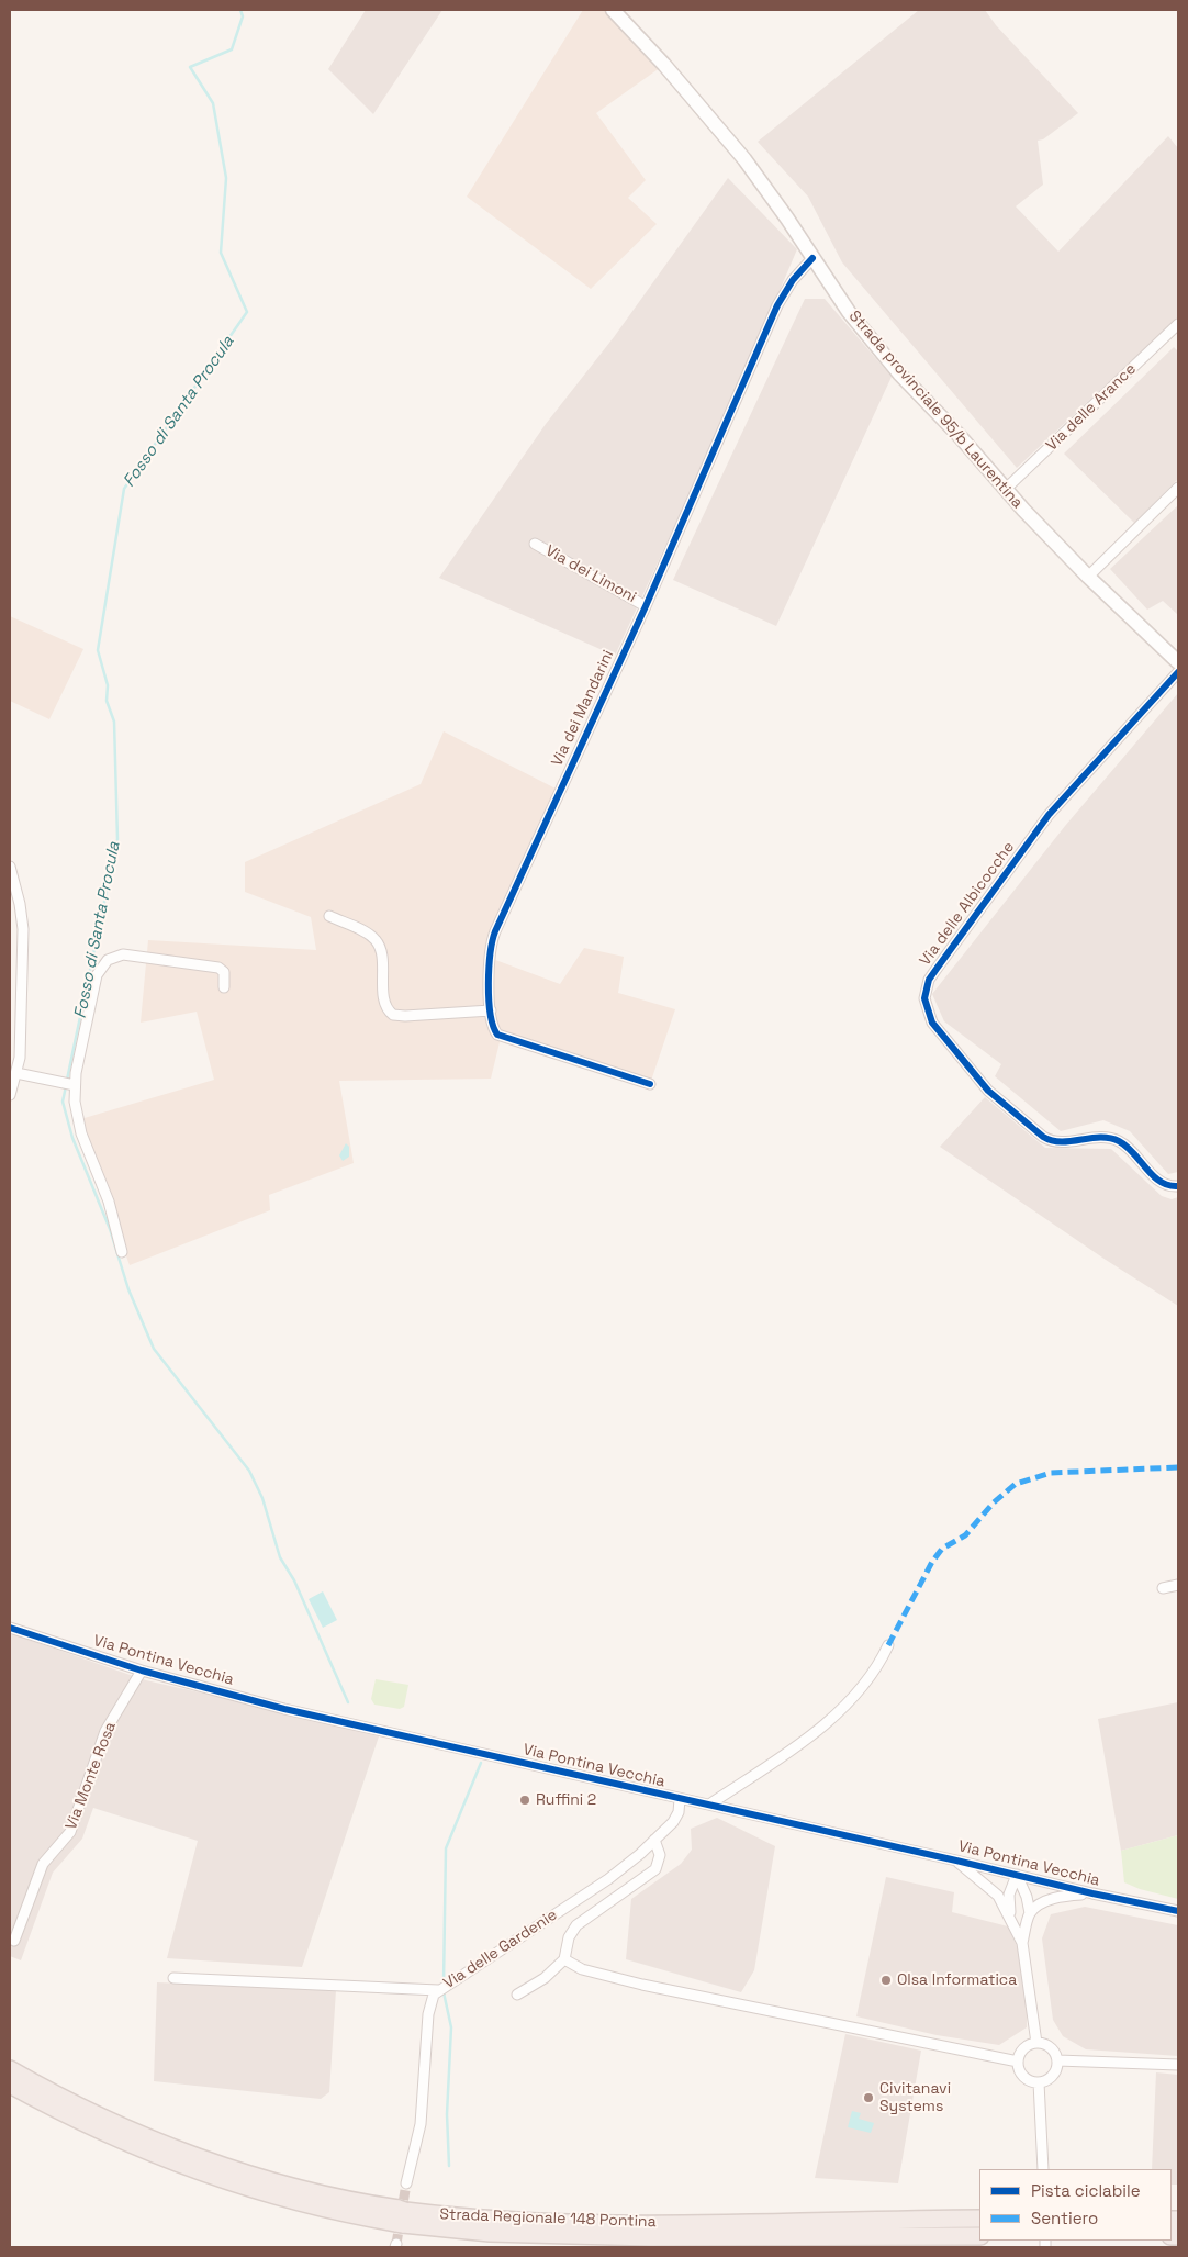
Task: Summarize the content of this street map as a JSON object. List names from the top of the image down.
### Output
{
  "streets": {
    "highway": ["Strada Regionale 148 Pontina"],
    "main road": ["Strada provinciale 95/b Laurentina"],
    "street": [
      "Via delle Arance",
      "Via dei Limoni",
      "Via dei Mandarini",
      "Via delle Albicocche",
      "Via Pontina Vecchia",
      "Via Monte Rosa",
      "Via delle Gardenie"
    ]
  },
  "crossings": [
    ["Via delle Arance", "Strada provinciale 95/b Laurentina"],
    ["Strada provinciale 95/b Laurentina", "Via dei Mandarini"],
    ["Via dei Limoni", "Via dei Mandarini"],
    ["Via Pontina Vecchia", "Via Monte Rosa"],
    ["Via Pontina Vecchia", "Via delle Gardenie"]
  ],
  "water": ["Fosso di Santa Procula"],
  "places": ["Ruffini 2", "Olsa Informatica", "Civitanavi Systems"],
  "legend": ["Pista ciclabile", "Sentiero"]
}
